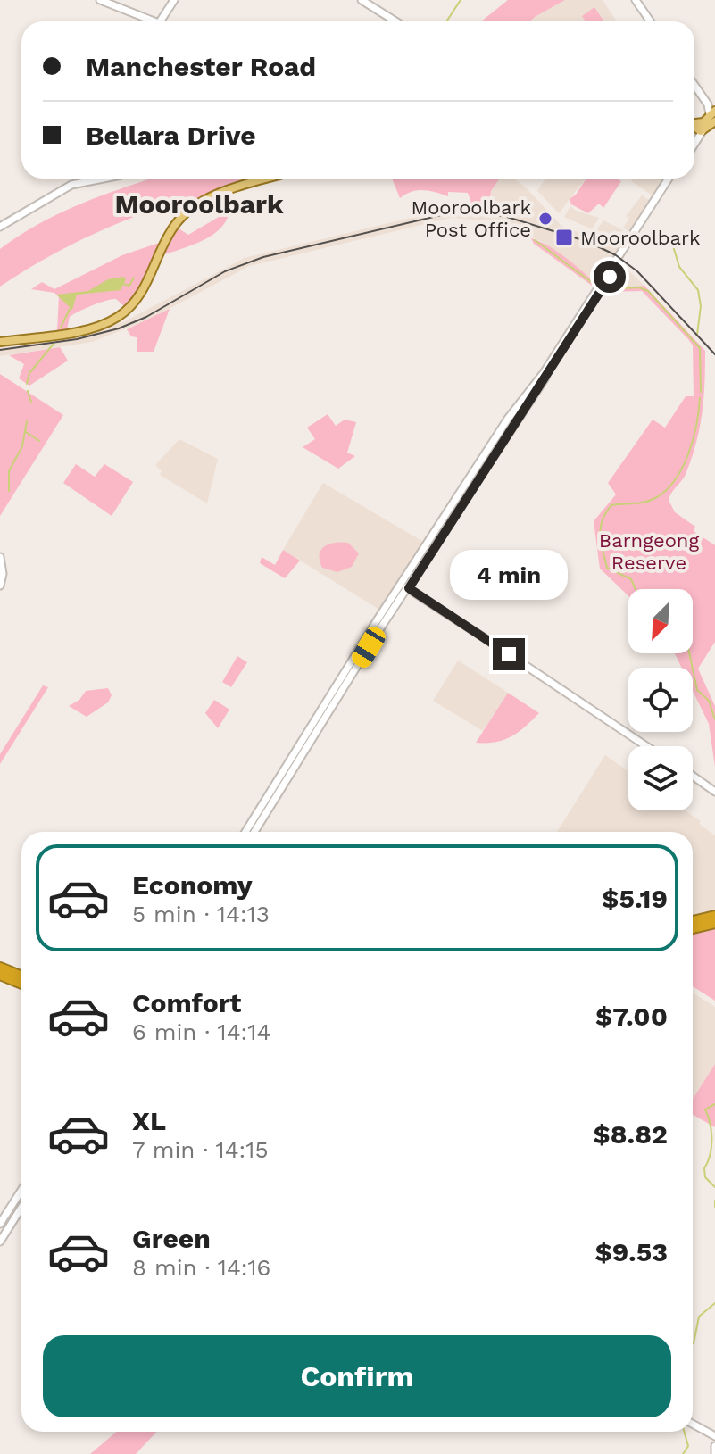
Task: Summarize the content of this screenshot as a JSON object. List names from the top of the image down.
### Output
{
  "districts": ["Mooroolbark"],
  "parks": ["Barngeong Reserve"],
  "places": {
    "other": ["Mooroolbark Post Office"],
    "transit": ["Mooroolbark"]
  },
  "north": "bottom left",
  "page": {
    "banner": ["Manchester Road", "Bellara Drive"],
    "bubble": "4 min",
    "list": [
      {
        "name": "Economy",
        "note": "5 min · 14:13",
        "value": "$5.19"
      },
      {
        "name": "Comfort",
        "note": "6 min · 14:14",
        "value": "$7.00"
      },
      {
        "name": "XL",
        "note": "7 min · 14:15",
        "value": "$8.82"
      },
      {
        "name": "Green",
        "note": "8 min · 14:16",
        "value": "$9.53"
      }
    ],
    "buttons": "Confirm"
  }
}
